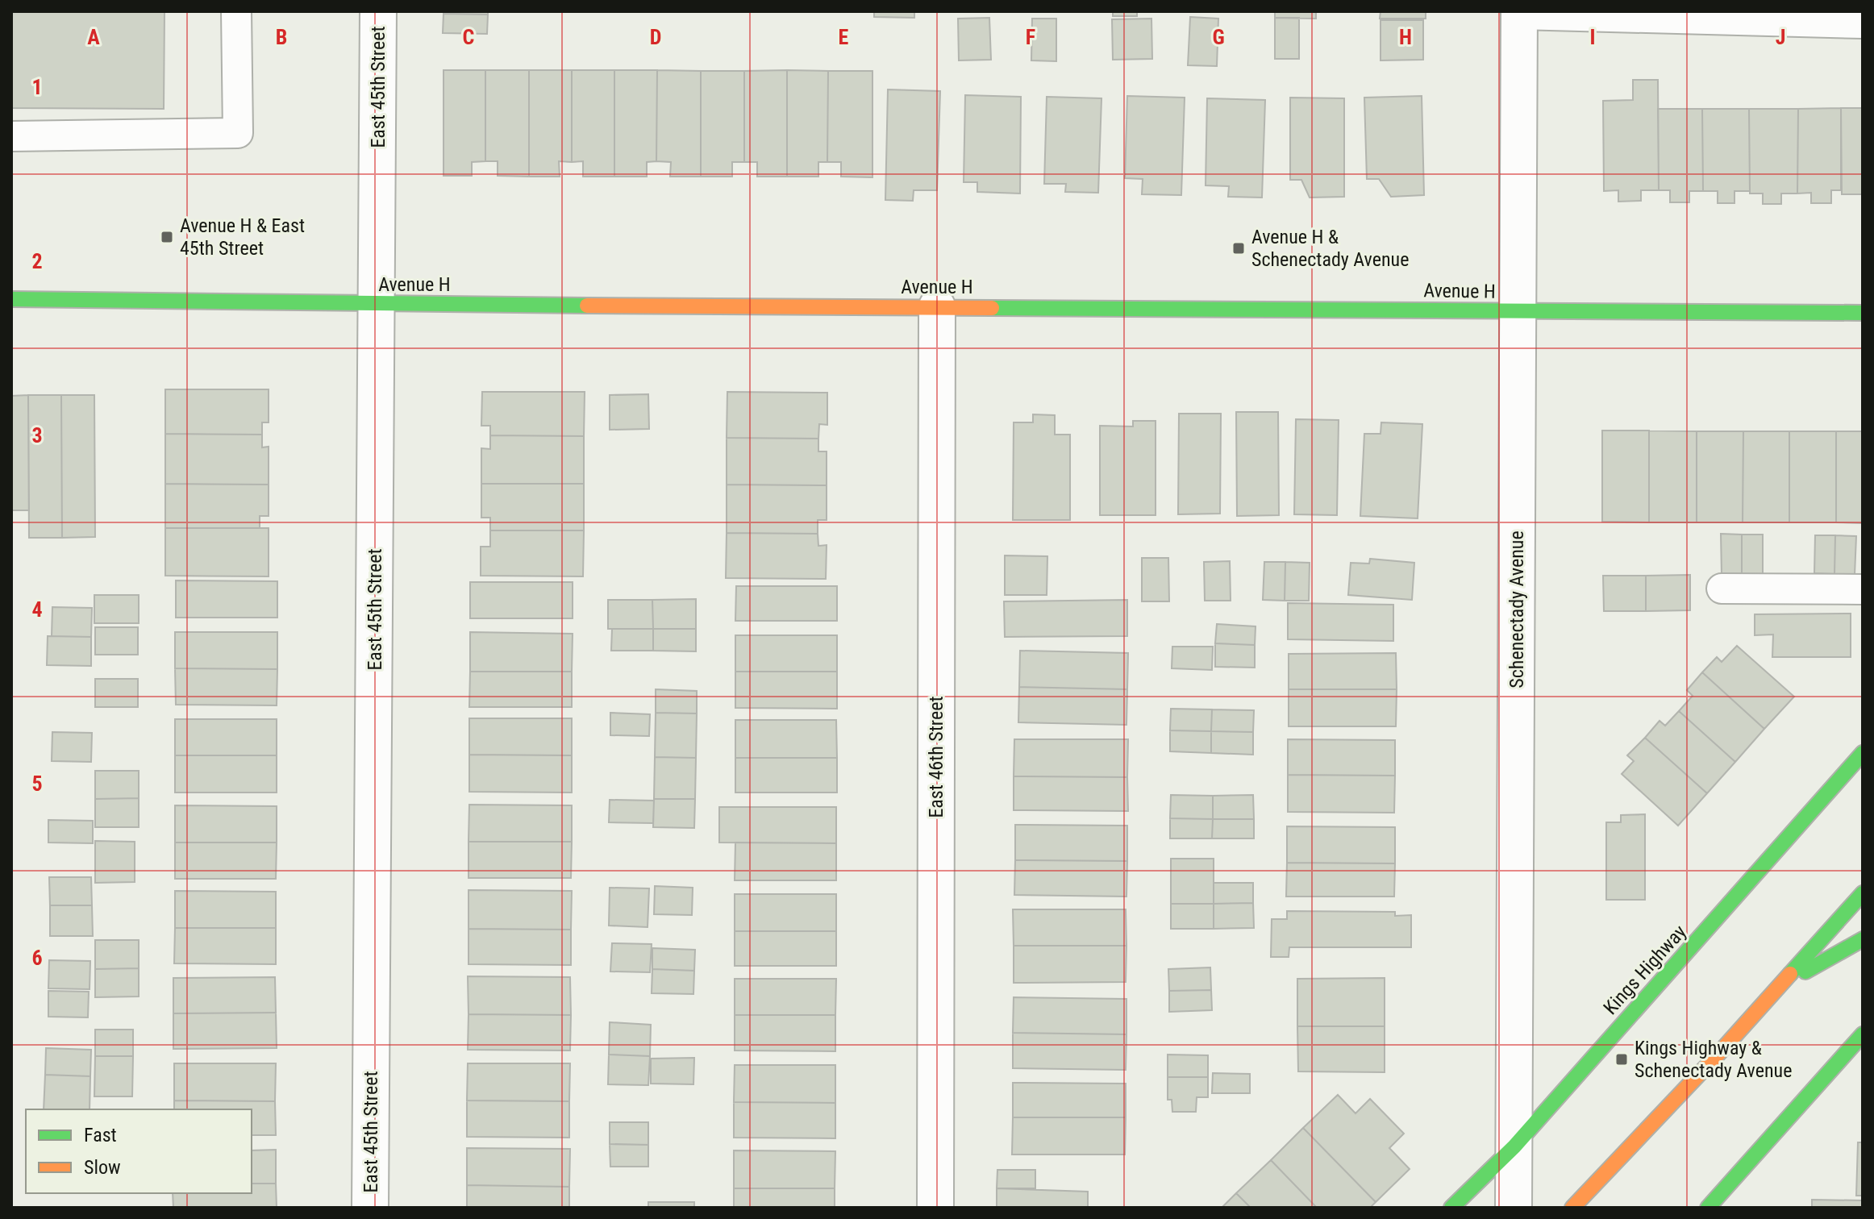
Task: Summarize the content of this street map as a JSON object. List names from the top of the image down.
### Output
{
  "streets": {
    "street": [
      "East 45th Street",
      "Avenue H",
      "Schenectady Avenue",
      "East 46th Street",
      "Kings Highway"
    ]
  },
  "crossings": [
    ["East 45th Street", "Avenue H"],
    ["Avenue H", "Schenectady Avenue"],
    ["Avenue H", "East 46th Street"],
    ["Schenectady Avenue", "Kings Highway"]
  ],
  "places": {
    "transit": ["Avenue H & East 45th Street", "Avenue H & Schenectady Avenue", "Kings Highway & Schenectady Avenue"]
  },
  "legend": ["Fast", "Slow"],
  "grid": {
    "columns": [
      "A",
      "B",
      "C",
      "D",
      "E",
      "F",
      "G",
      "H",
      "I",
      "J"
    ],
    "rows": [
      "1",
      "2",
      "3",
      "4",
      "5",
      "6"
    ]
  }
}
